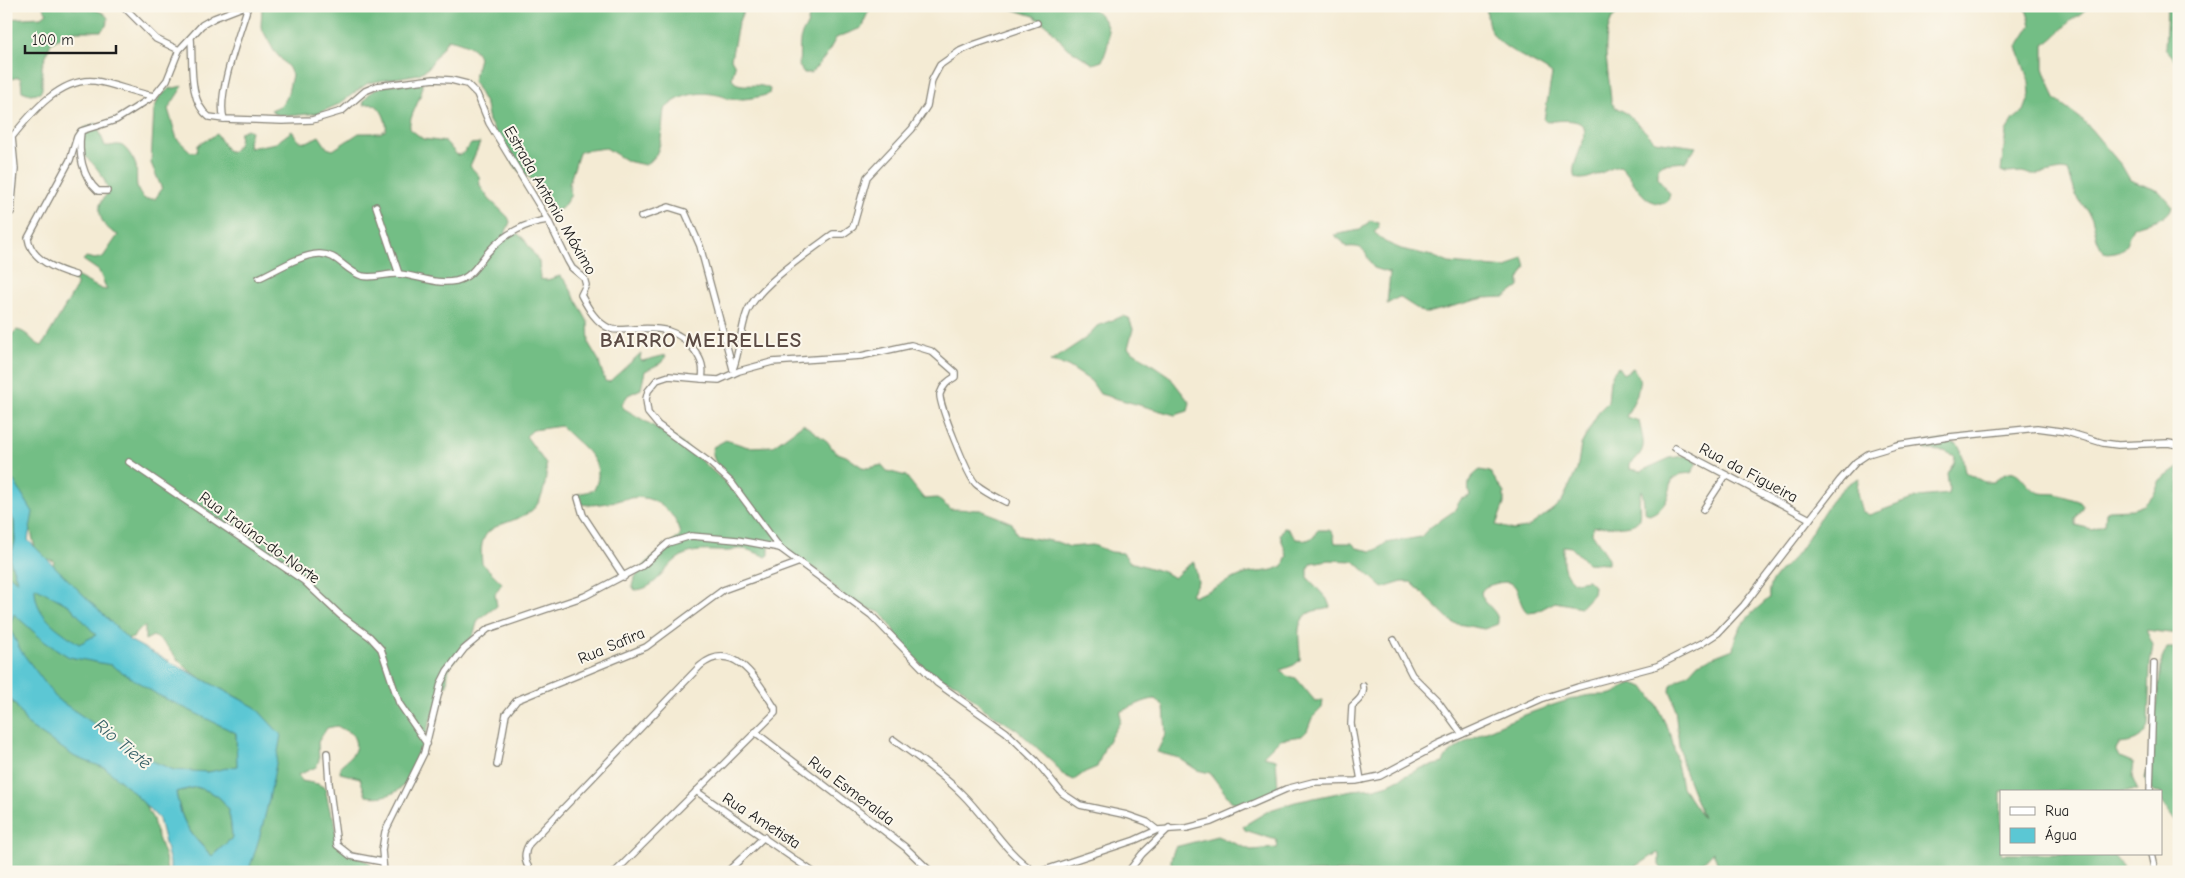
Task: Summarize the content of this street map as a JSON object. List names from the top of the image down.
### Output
{
  "streets": {
    "street": [
      "Estrada Antonio Máximo",
      "Rua da Figueira",
      "Rua Iraúna-do-Norte",
      "Rua Safira",
      "Rua Esmeralda",
      "Rua Ametista"
    ]
  },
  "districts": ["BAIRRO MEIRELLES"],
  "water": ["Rio Tietê"],
  "legend": ["Rua", "Água"],
  "scale_bar": "100 m"
}
